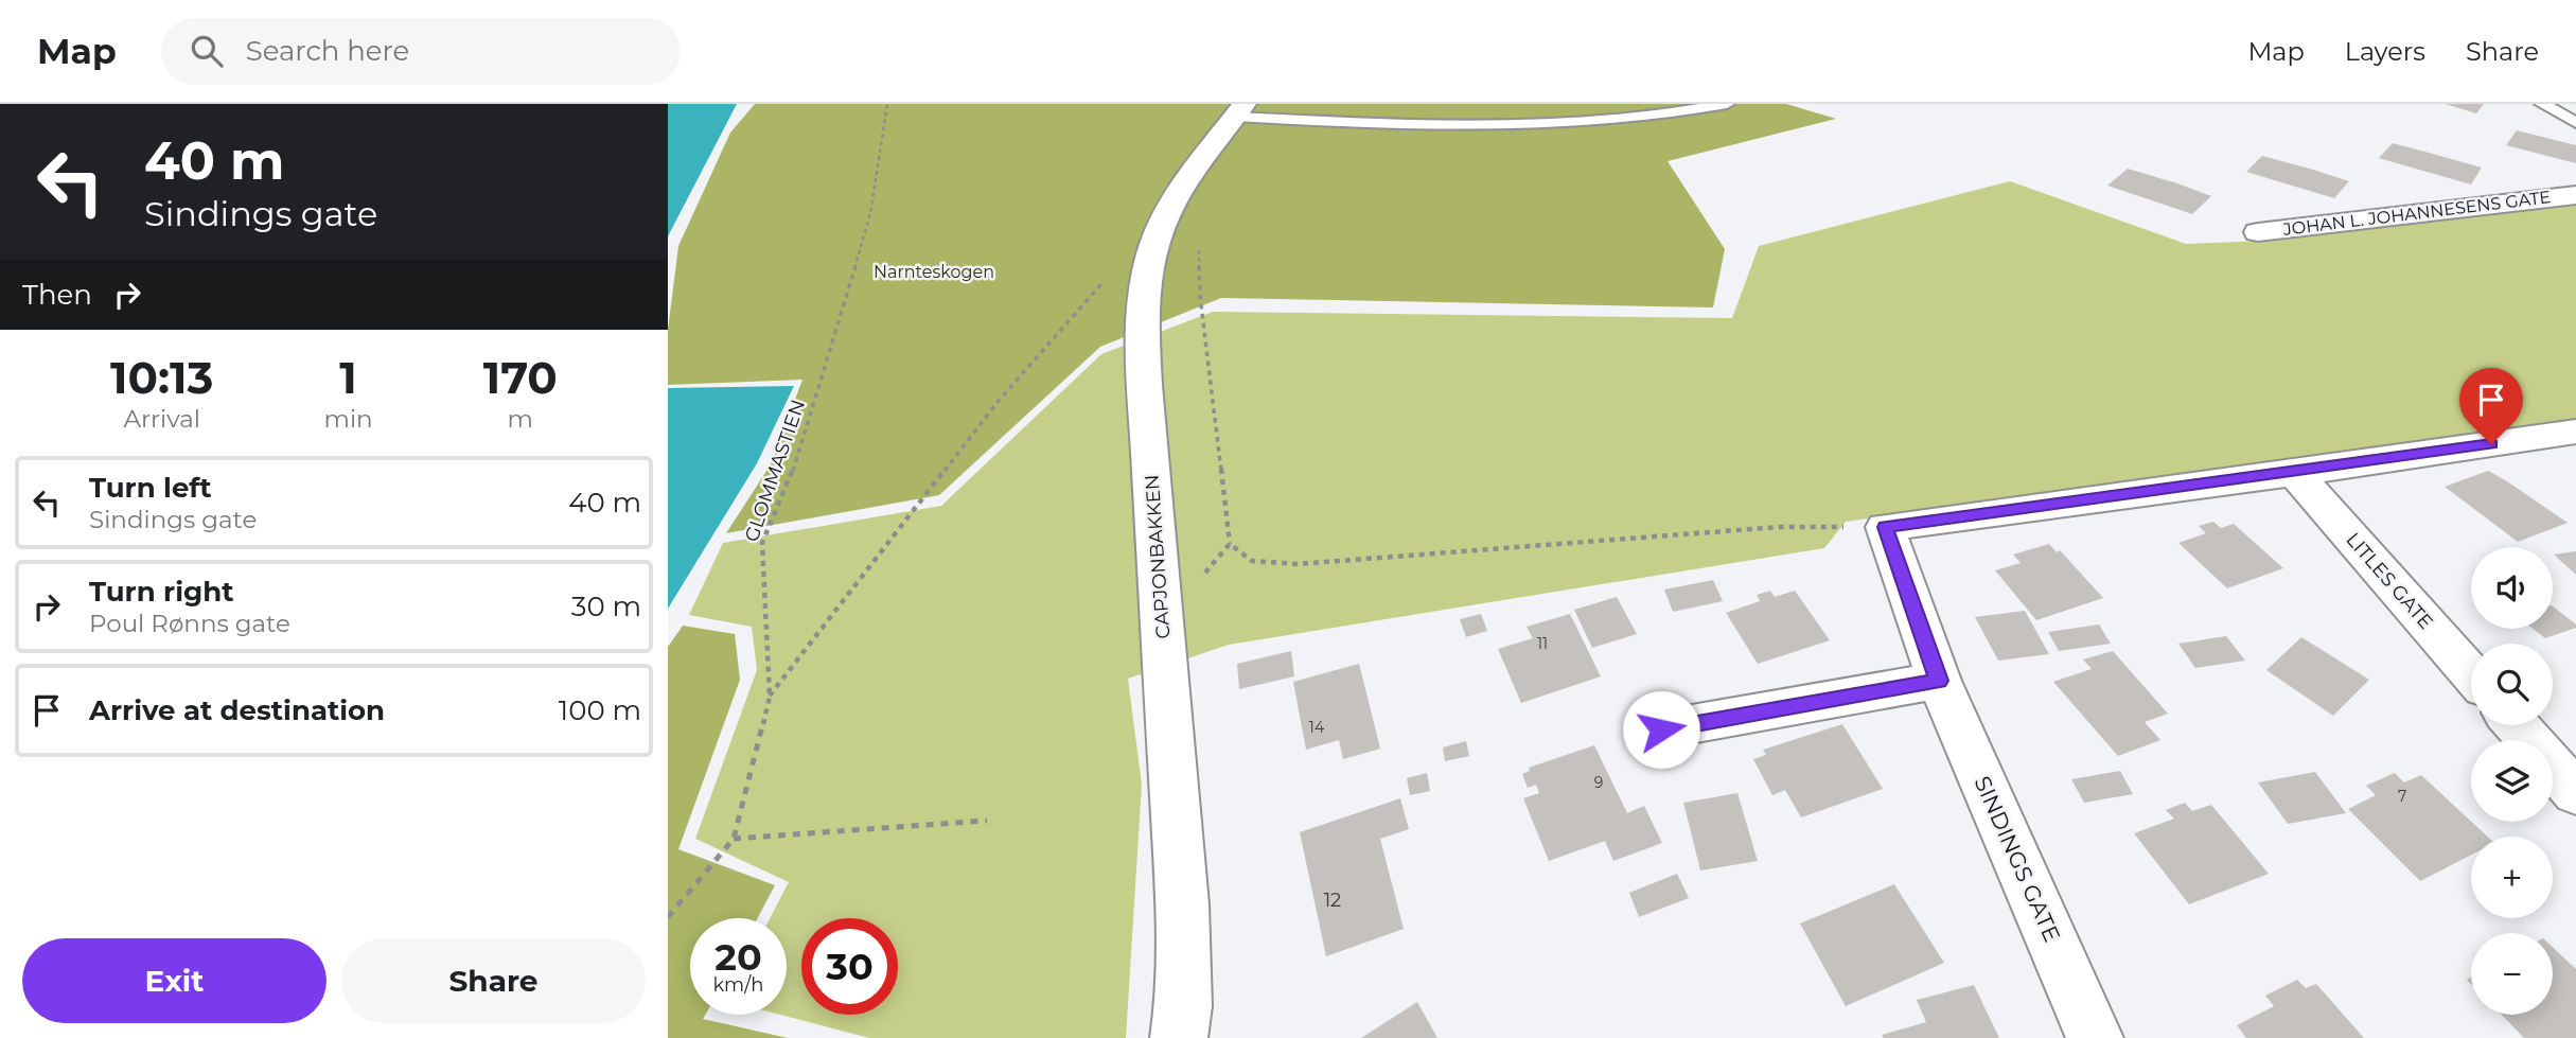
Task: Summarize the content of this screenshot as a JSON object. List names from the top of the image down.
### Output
{
  "streets": {
    "street": [
      "JOHAN L. JOHANNESENS GATE",
      "CAPJONBAKKEN",
      "LITLES GATE",
      "SINDINGS GATE"
    ],
    "path": ["GLOMMASTIEN"]
  },
  "parks": ["Narnteskogen"],
  "house_numbers": [
    "11",
    "14",
    "9",
    "7",
    "12"
  ],
  "page": {
    "header": "Map",
    "search": "Search here",
    "nav": ["Map", "Layers", "Share"],
    "turn": ["40 m", "Sindings gate"],
    "then": "Then",
    "eta": [
      "10:13",
      "Arrival",
      "1",
      "min",
      "170",
      "m"
    ],
    "list": [
      {
        "name": "Turn left",
        "note": "Sindings gate",
        "value": "40 m"
      },
      {
        "name": "Turn right",
        "note": "Poul Rønns gate",
        "value": "30 m"
      },
      {
        "name": "Arrive at destination",
        "value": "100 m"
      }
    ],
    "map_buttons": ["+", "−"],
    "speed": "20 km/h",
    "limit": "30",
    "buttons": ["Exit", "Share"]
  }
}
